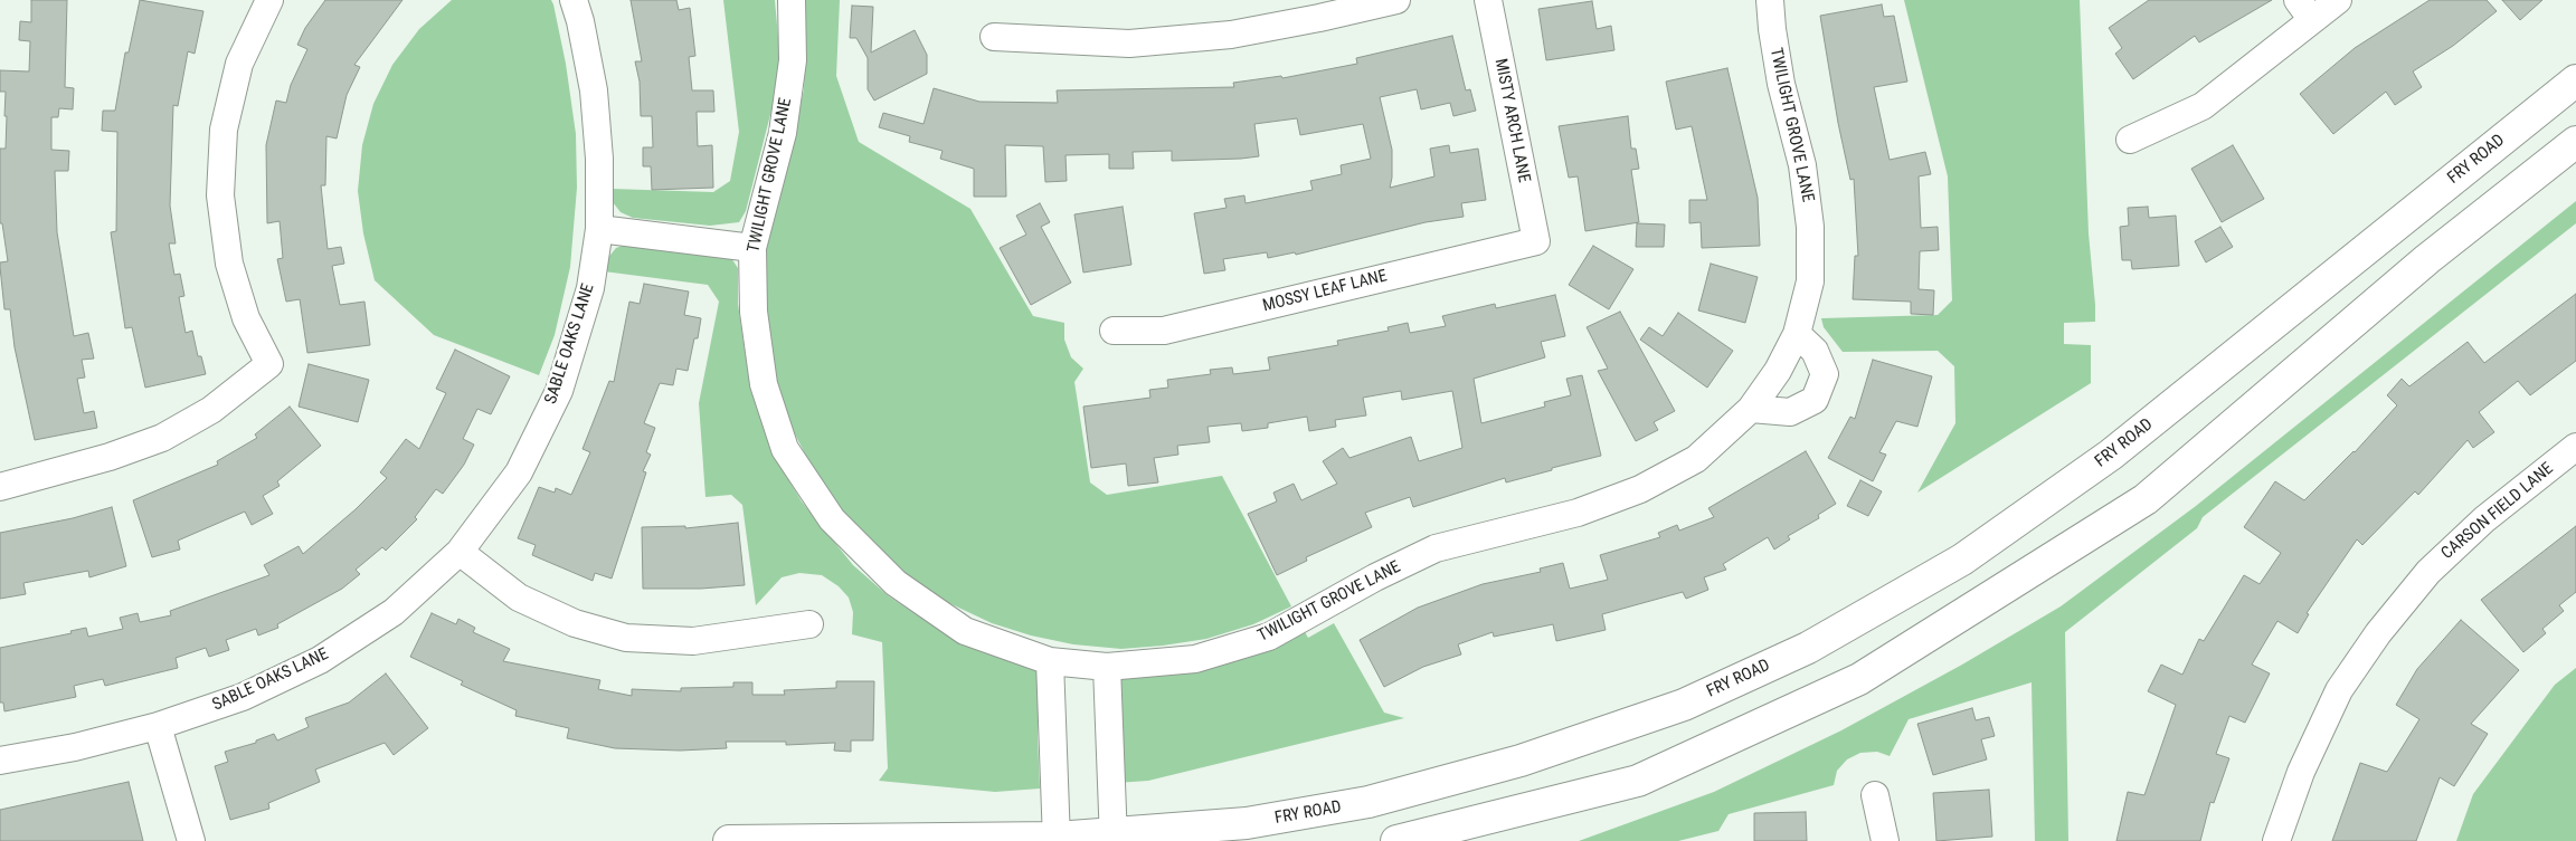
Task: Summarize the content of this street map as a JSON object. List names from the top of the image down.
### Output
{
  "streets": {
    "main road": ["FRY ROAD"],
    "street": [
      "MISTY ARCH LANE",
      "TWILIGHT GROVE LANE",
      "MOSSY LEAF LANE",
      "SABLE OAKS LANE",
      "CARSON FIELD LANE"
    ]
  },
  "crossings": [
    ["MISTY ARCH LANE", "MOSSY LEAF LANE"]
  ]
}
